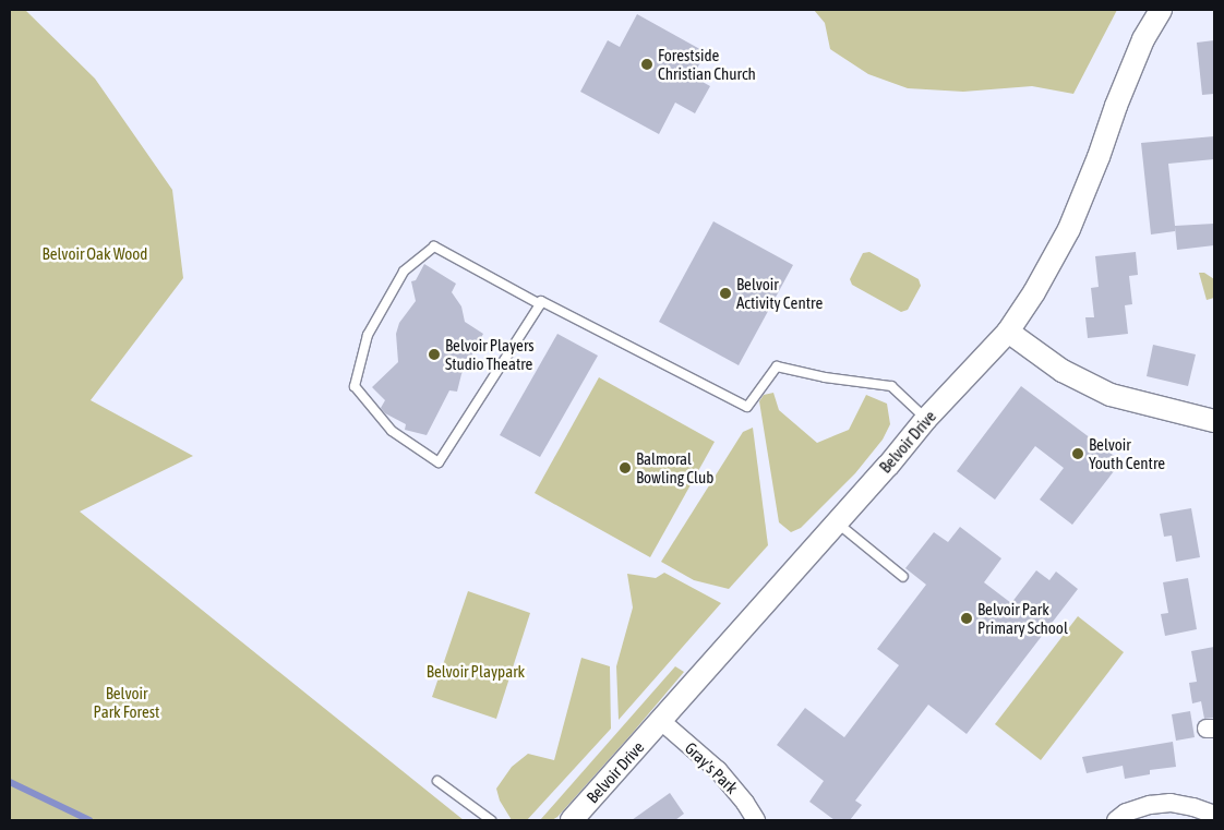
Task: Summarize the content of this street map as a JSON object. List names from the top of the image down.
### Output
{
  "streets": {
    "street": ["Belvoir Drive", "Gray's Park"]
  },
  "crossings": [
    ["Belvoir Drive", "Gray's Park"]
  ],
  "parks": ["Belvoir Oak Wood", "Belvoir Playpark", "Belvoir Park Forest"],
  "places": [
    "Forestside Christian Church",
    "Belvoir Activity Centre",
    "Belvoir Players Studio Theatre",
    "Belvoir Youth Centre",
    "Balmoral Bowling Club",
    "Belvoir Park Primary School"
  ]
}
